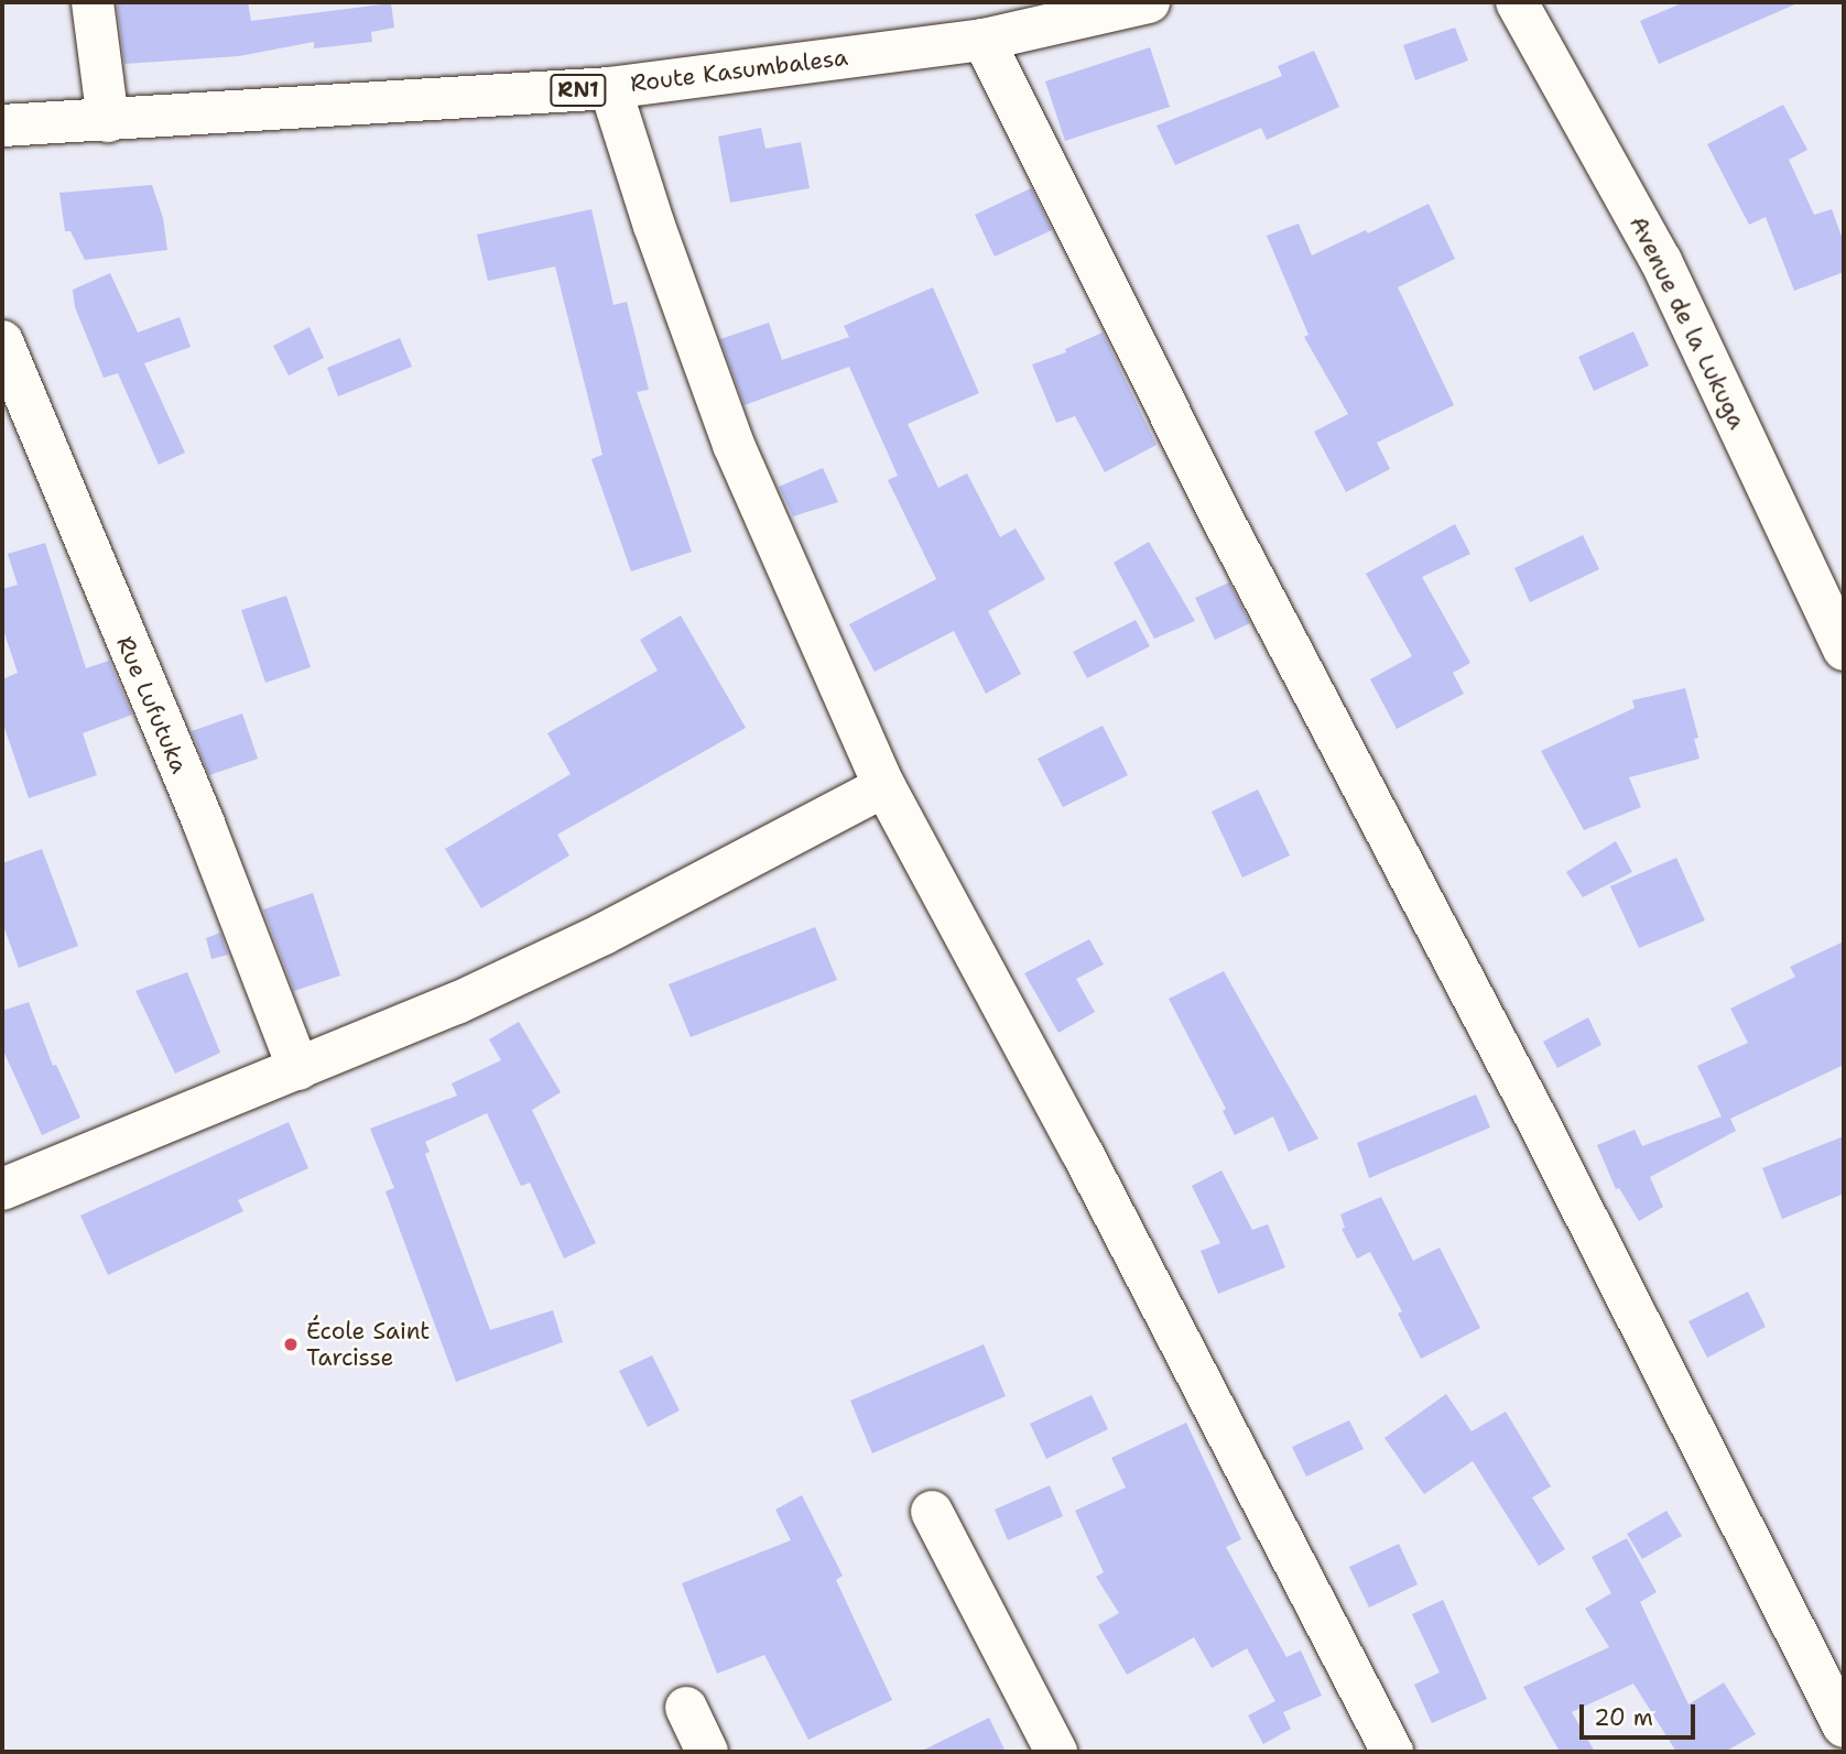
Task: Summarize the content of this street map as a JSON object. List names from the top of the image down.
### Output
{
  "streets": {
    "main road": [
      "Route Kasumbalesa",
      "RN1",
      "Avenue de la Lukuga",
      "Rue Lufutuka"
    ]
  },
  "places": ["École Saint Tarcisse"],
  "scale_bar": "20 m"
}
